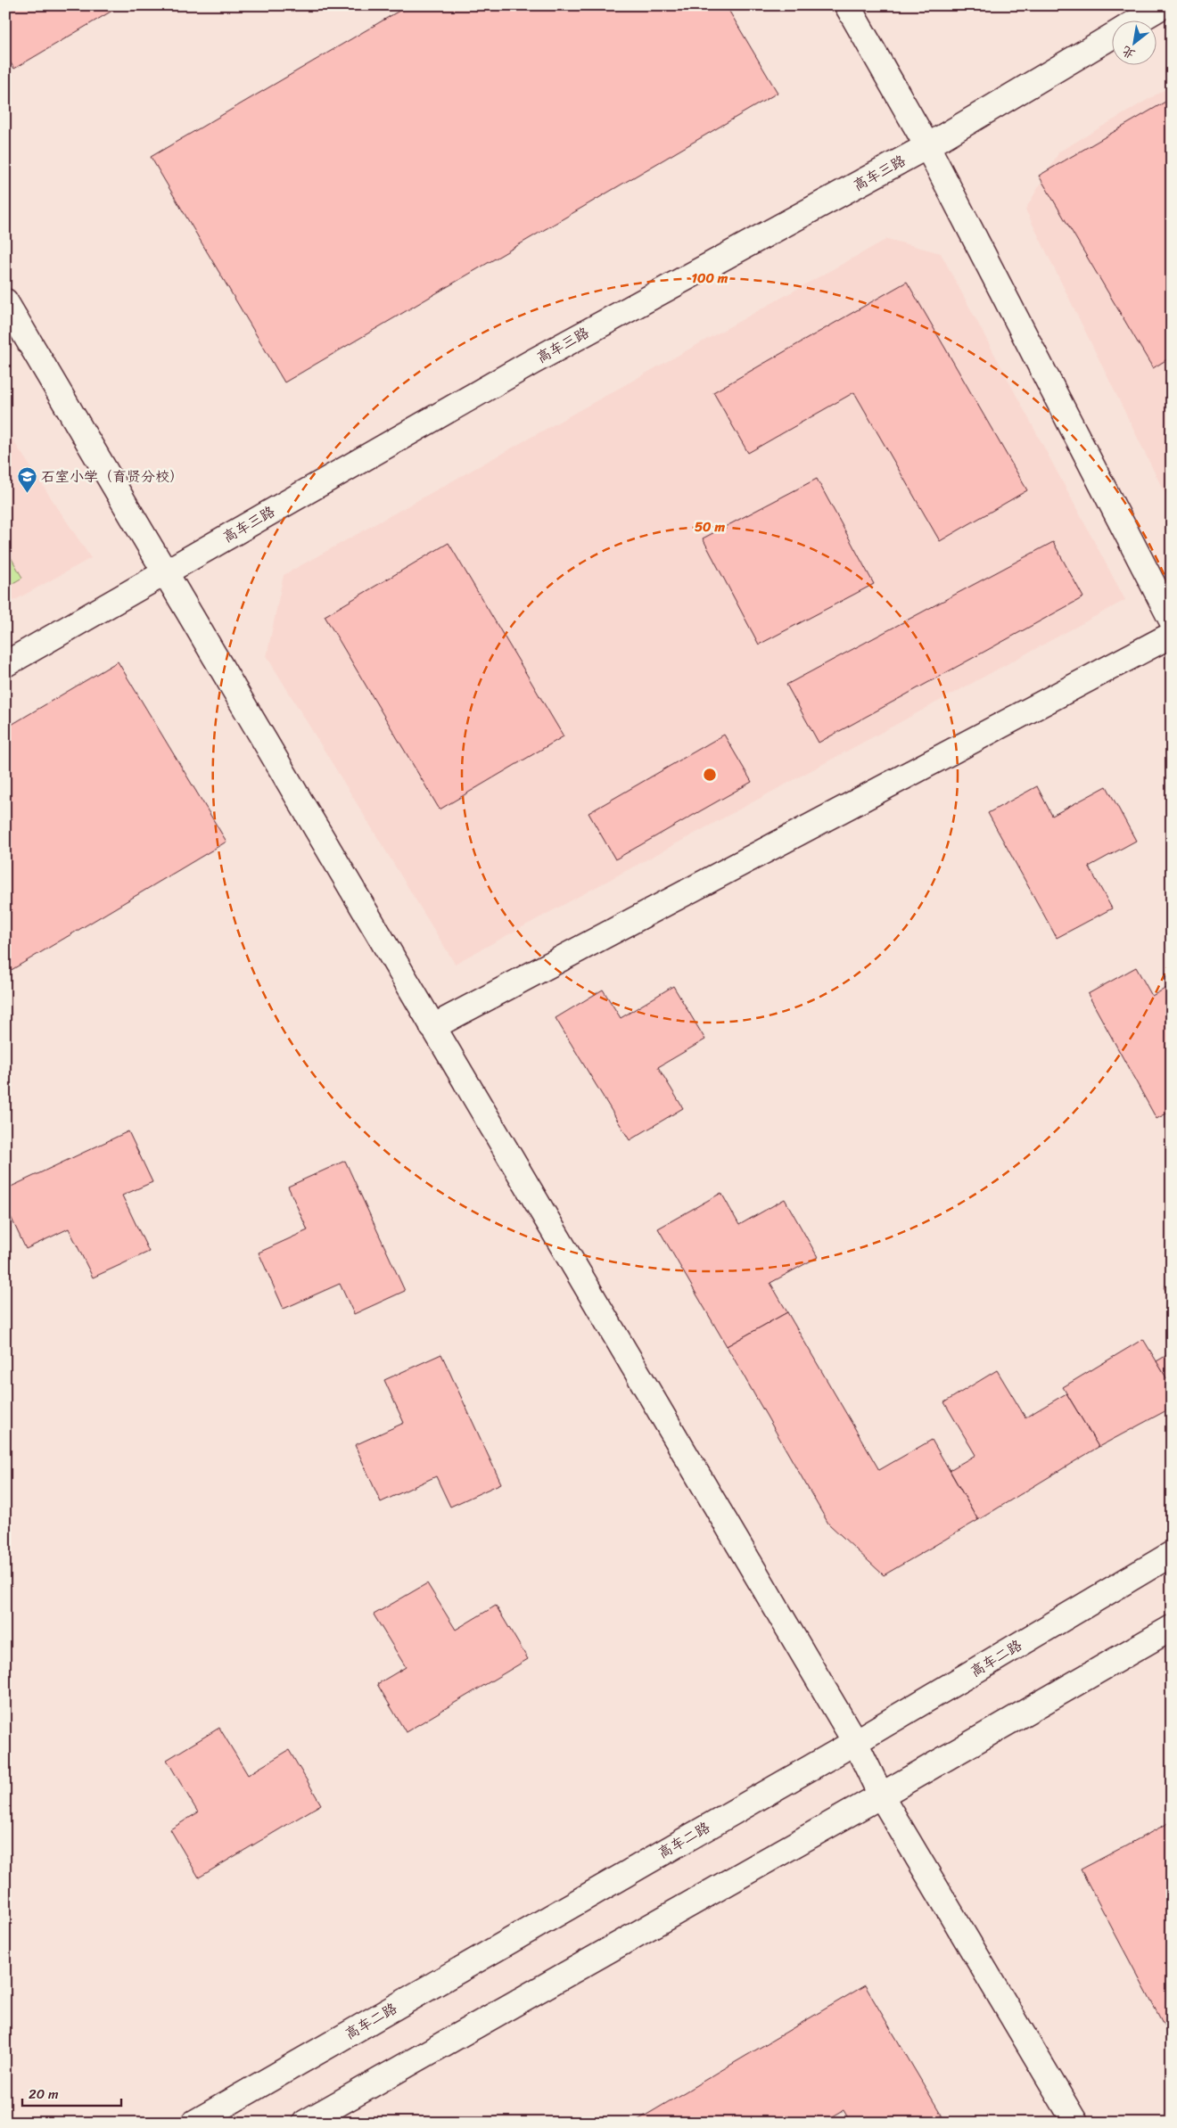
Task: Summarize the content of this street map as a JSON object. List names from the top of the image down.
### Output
{
  "streets": {
    "street": ["高车三路", "高车二路"]
  },
  "places": {
    "school or university": ["石室小学（育贤分校）"]
  },
  "scale_bar": "20 m",
  "north": "bottom left",
  "rings": ["100 m", "50 m"]
}
